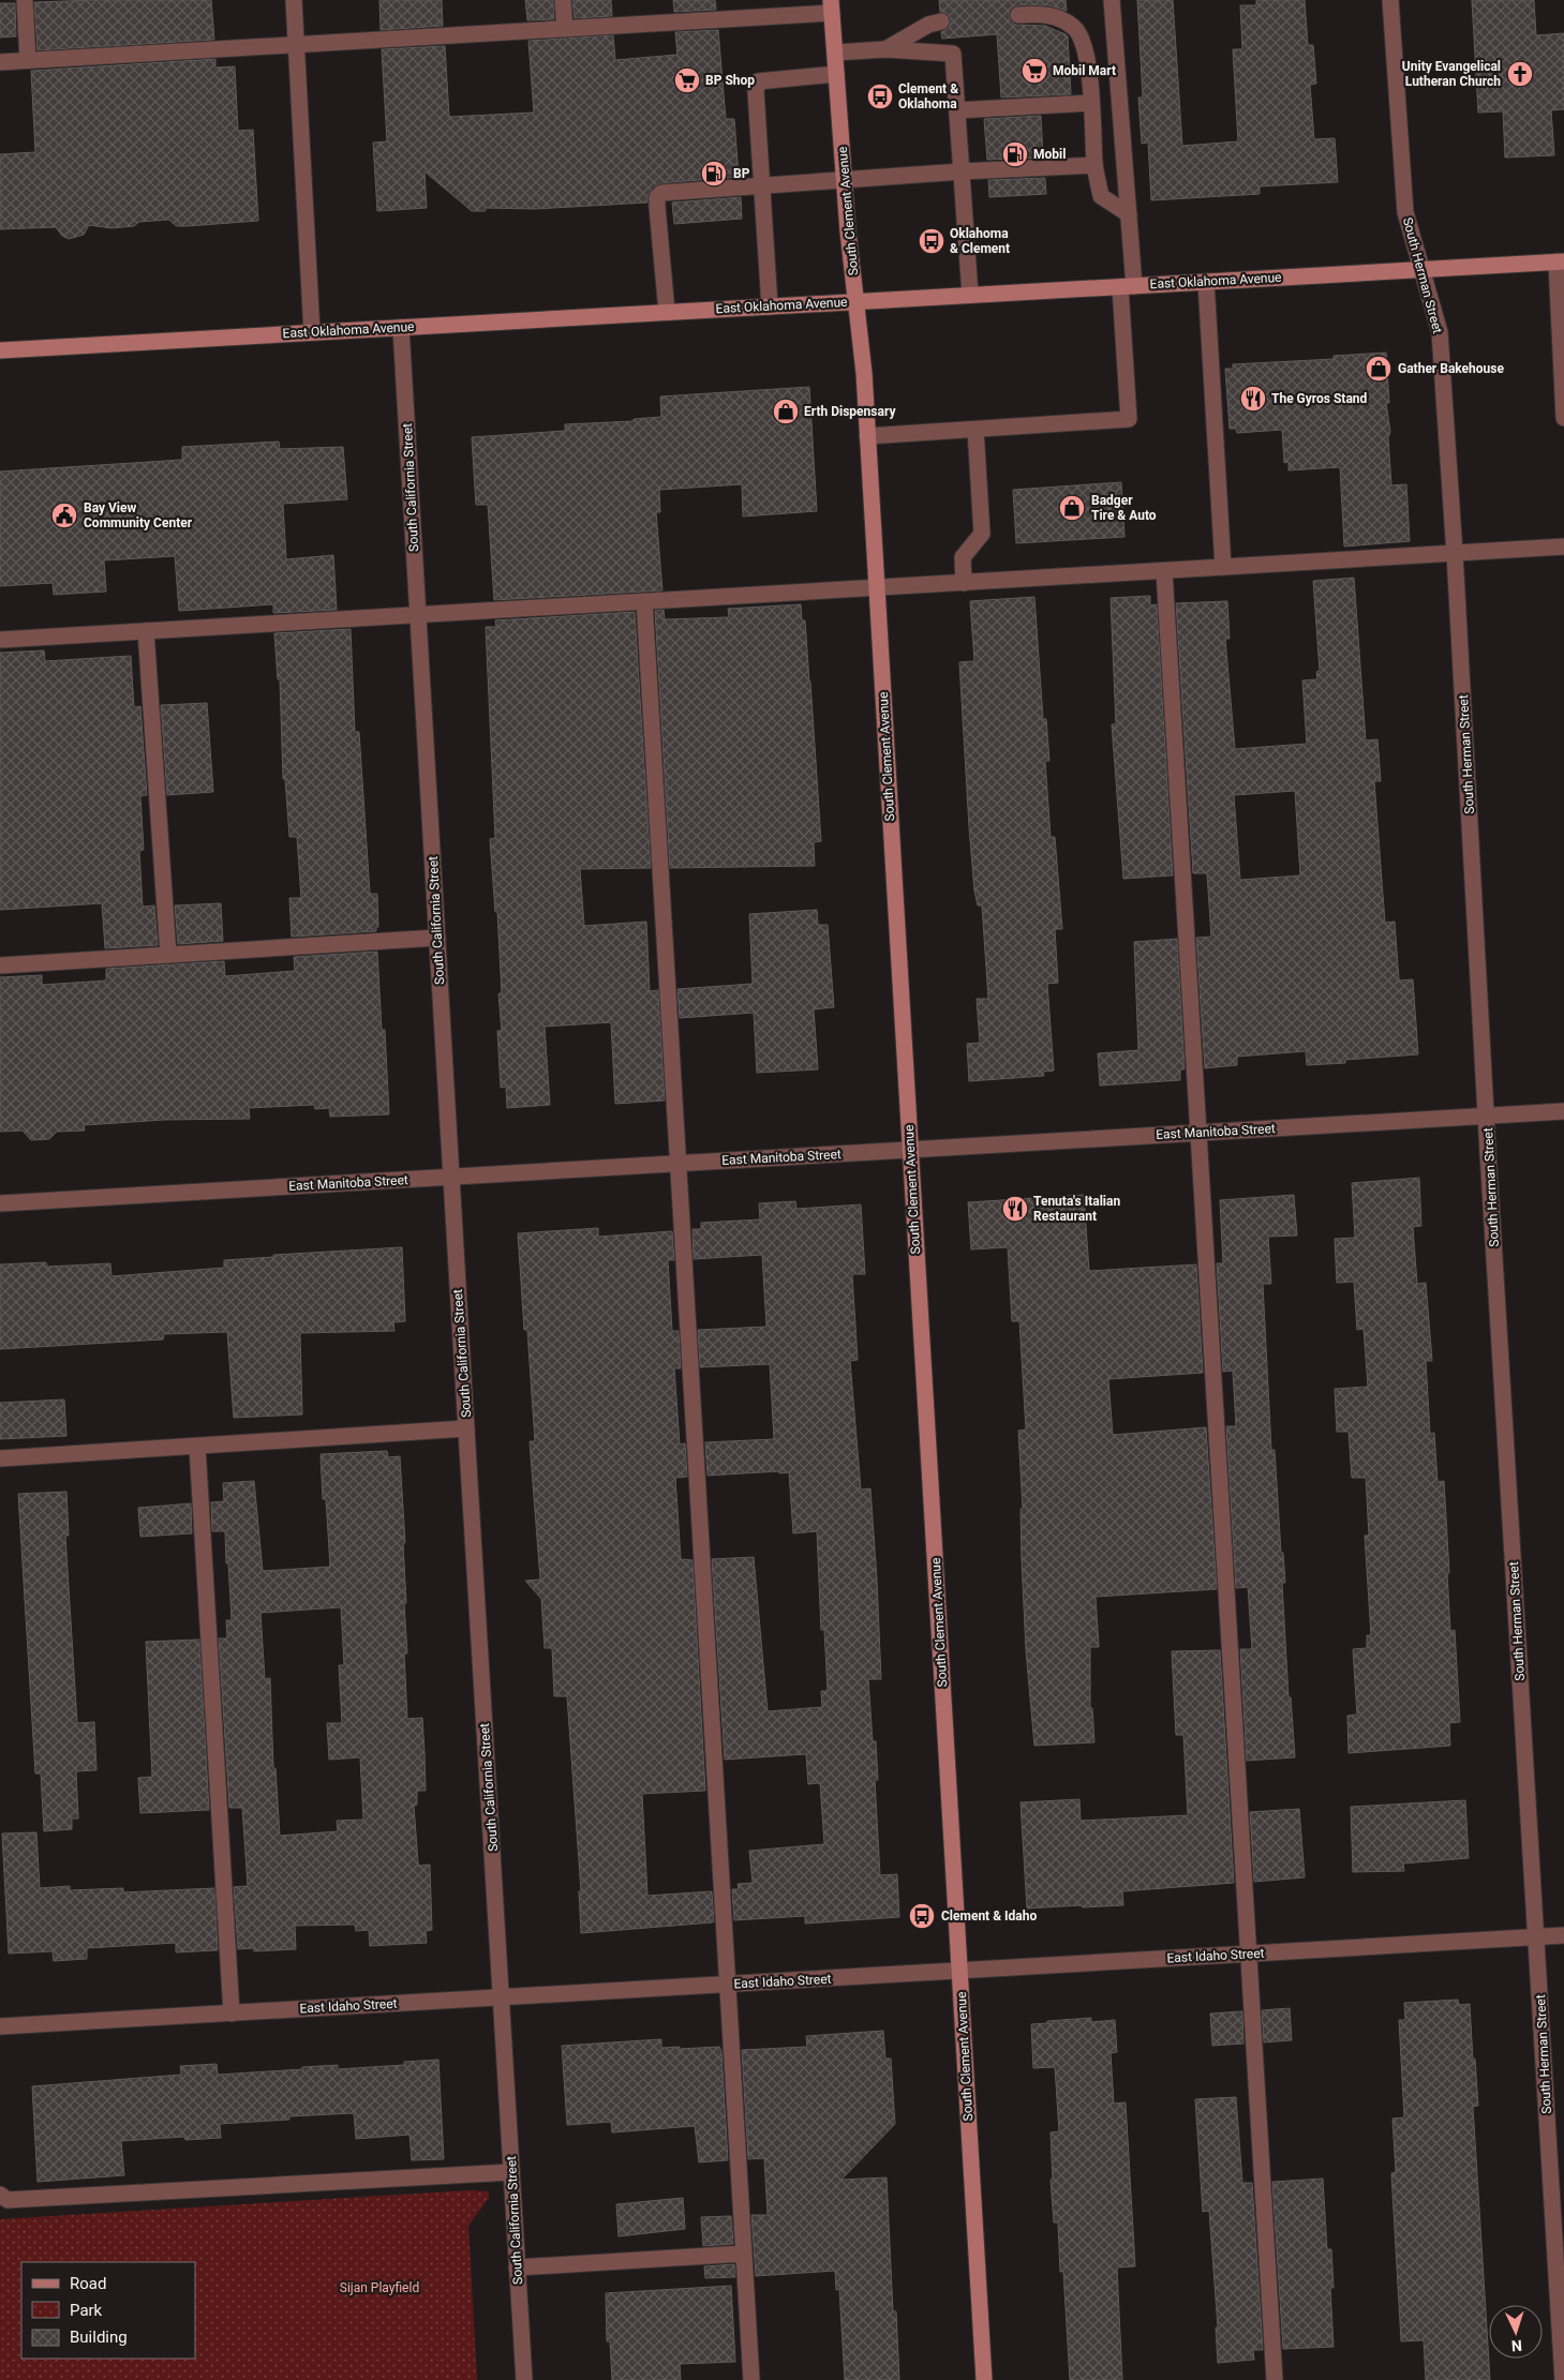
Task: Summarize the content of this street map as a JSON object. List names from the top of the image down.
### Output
{
  "streets": {
    "street": [
      "South Clement Avenue",
      "South Herman Street",
      "East Oklahoma Avenue",
      "South California Street",
      "East Manitoba Street",
      "East Idaho Street"
    ]
  },
  "crossings": [
    ["South Clement Avenue", "East Oklahoma Avenue"],
    ["South Clement Avenue", "East Manitoba Street"],
    ["South Clement Avenue", "East Idaho Street"],
    ["South Herman Street", "East Oklahoma Avenue"],
    ["South Herman Street", "East Manitoba Street"],
    ["South Herman Street", "East Idaho Street"],
    ["East Oklahoma Avenue", "South California Street"],
    ["South California Street", "East Manitoba Street"],
    ["South California Street", "East Idaho Street"]
  ],
  "parks": ["Sijan Playfield"],
  "places": {
    "supermarket": ["Mobil Mart", "BP Shop"],
    "church": ["Unity Evangelical Lutheran Church"],
    "bus stop": ["Clement & Oklahoma", "Oklahoma & Clement", "Clement & Idaho"],
    "fuel station": ["Mobil", "BP"],
    "shop": ["Gather Bakehouse", "Erth Dispensary", "Badger Tire & Auto"],
    "restaurant": ["The Gyros Stand", "Tenuta's Italian Restaurant"],
    "public building": ["Bay View Community Center"]
  },
  "legend": ["Road", "Park", "Building"],
  "north": "bottom"
}
